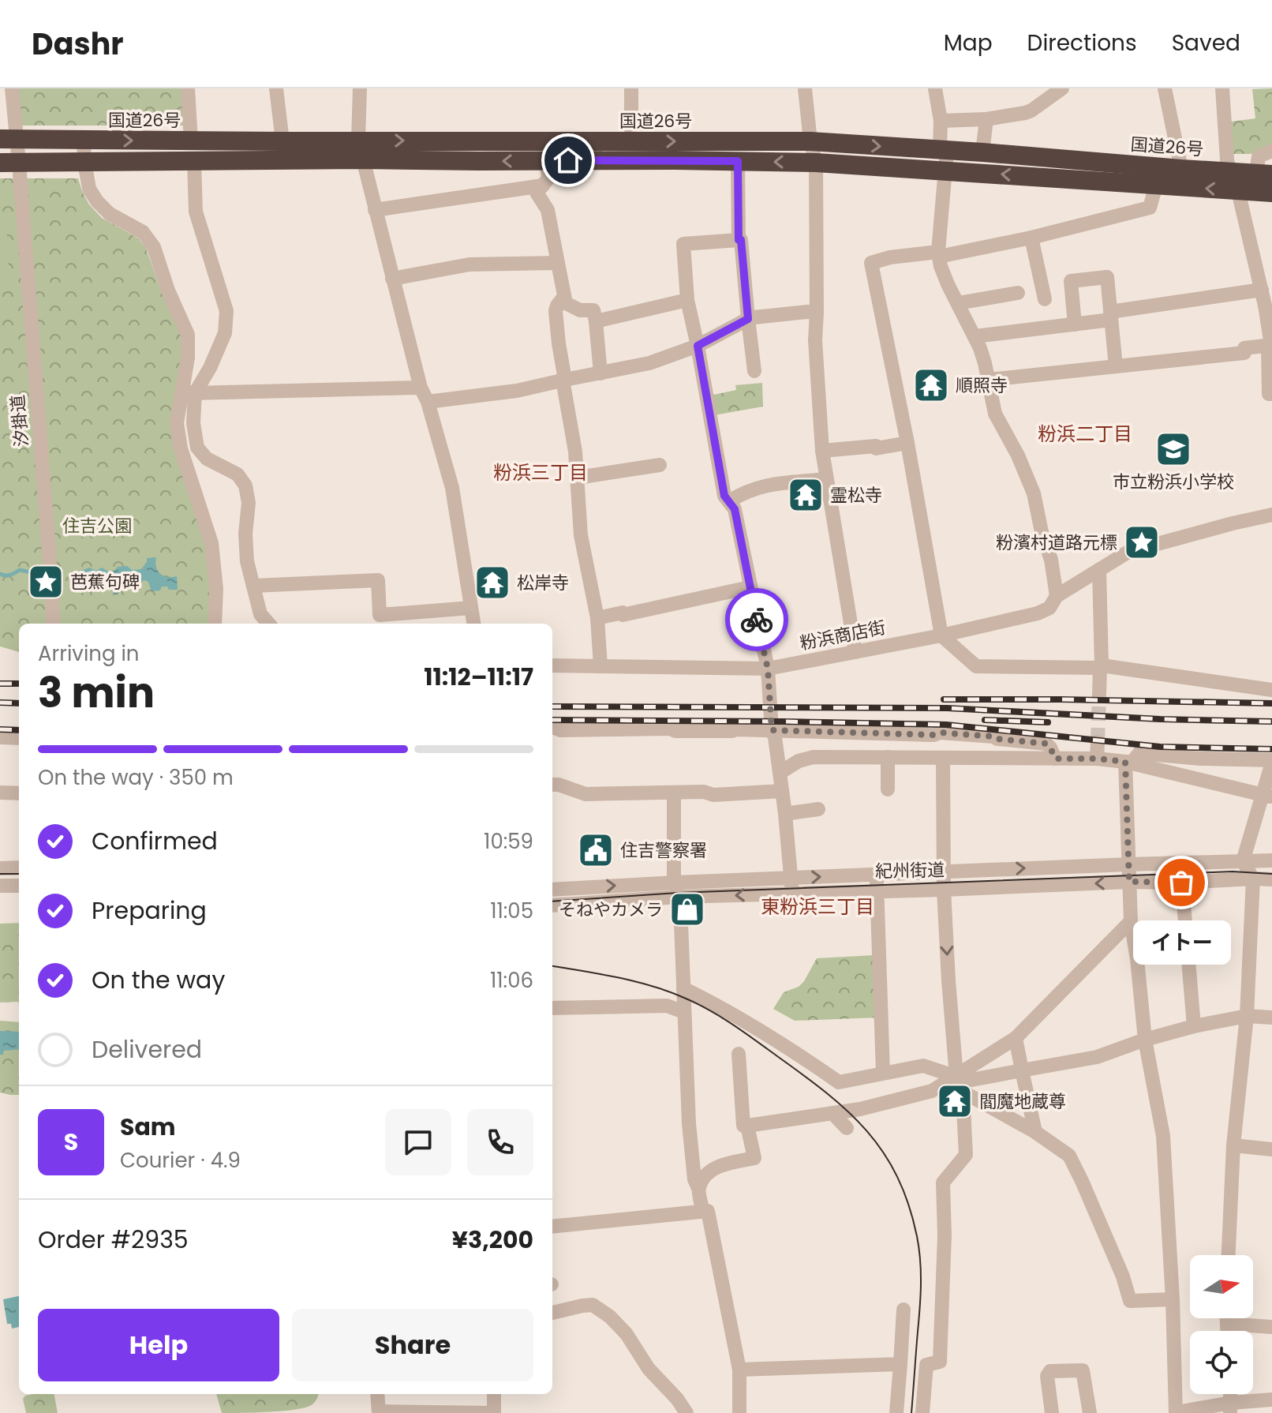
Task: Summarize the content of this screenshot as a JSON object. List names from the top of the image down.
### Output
{
  "streets": {
    "highway": ["国道26号"],
    "street": ["汐掛道", "粉浜商店街", "紀州街道"]
  },
  "crossings": [
    ["国道26号", "汐掛道"]
  ],
  "districts": ["粉浜二丁目", "粉浜三丁目", "東粉浜三丁目"],
  "parks": ["住吉公園"],
  "places": {
    "temple": [
      "順照寺",
      "霊松寺",
      "松岸寺",
      "閻魔地蔵尊"
    ],
    "school or university": ["市立粉浜小学校"],
    "place": ["粉濱村道路元標", "芭蕉句碑"],
    "public building": ["住吉警察署"],
    "other": ["イトー"],
    "shop": ["そねやカメラ"]
  },
  "north": "right",
  "page": {
    "header": "Dashr",
    "nav": ["Map", "Directions", "Saved"],
    "heading": ["3 min", "Arriving in", "11:12–11:17"],
    "panel": [
      "Sam",
      "Courier · 4.9",
      "Order #2935",
      "¥3,200"
    ],
    "bar": "On the way · 350 m",
    "list": [
      ["Confirmed", "10:59"],
      ["Preparing", "11:05"],
      ["On the way", "11:06"],
      "Delivered"
    ],
    "bubble": "イトー",
    "round": "S",
    "buttons": ["Help", "Share"]
  }
}
